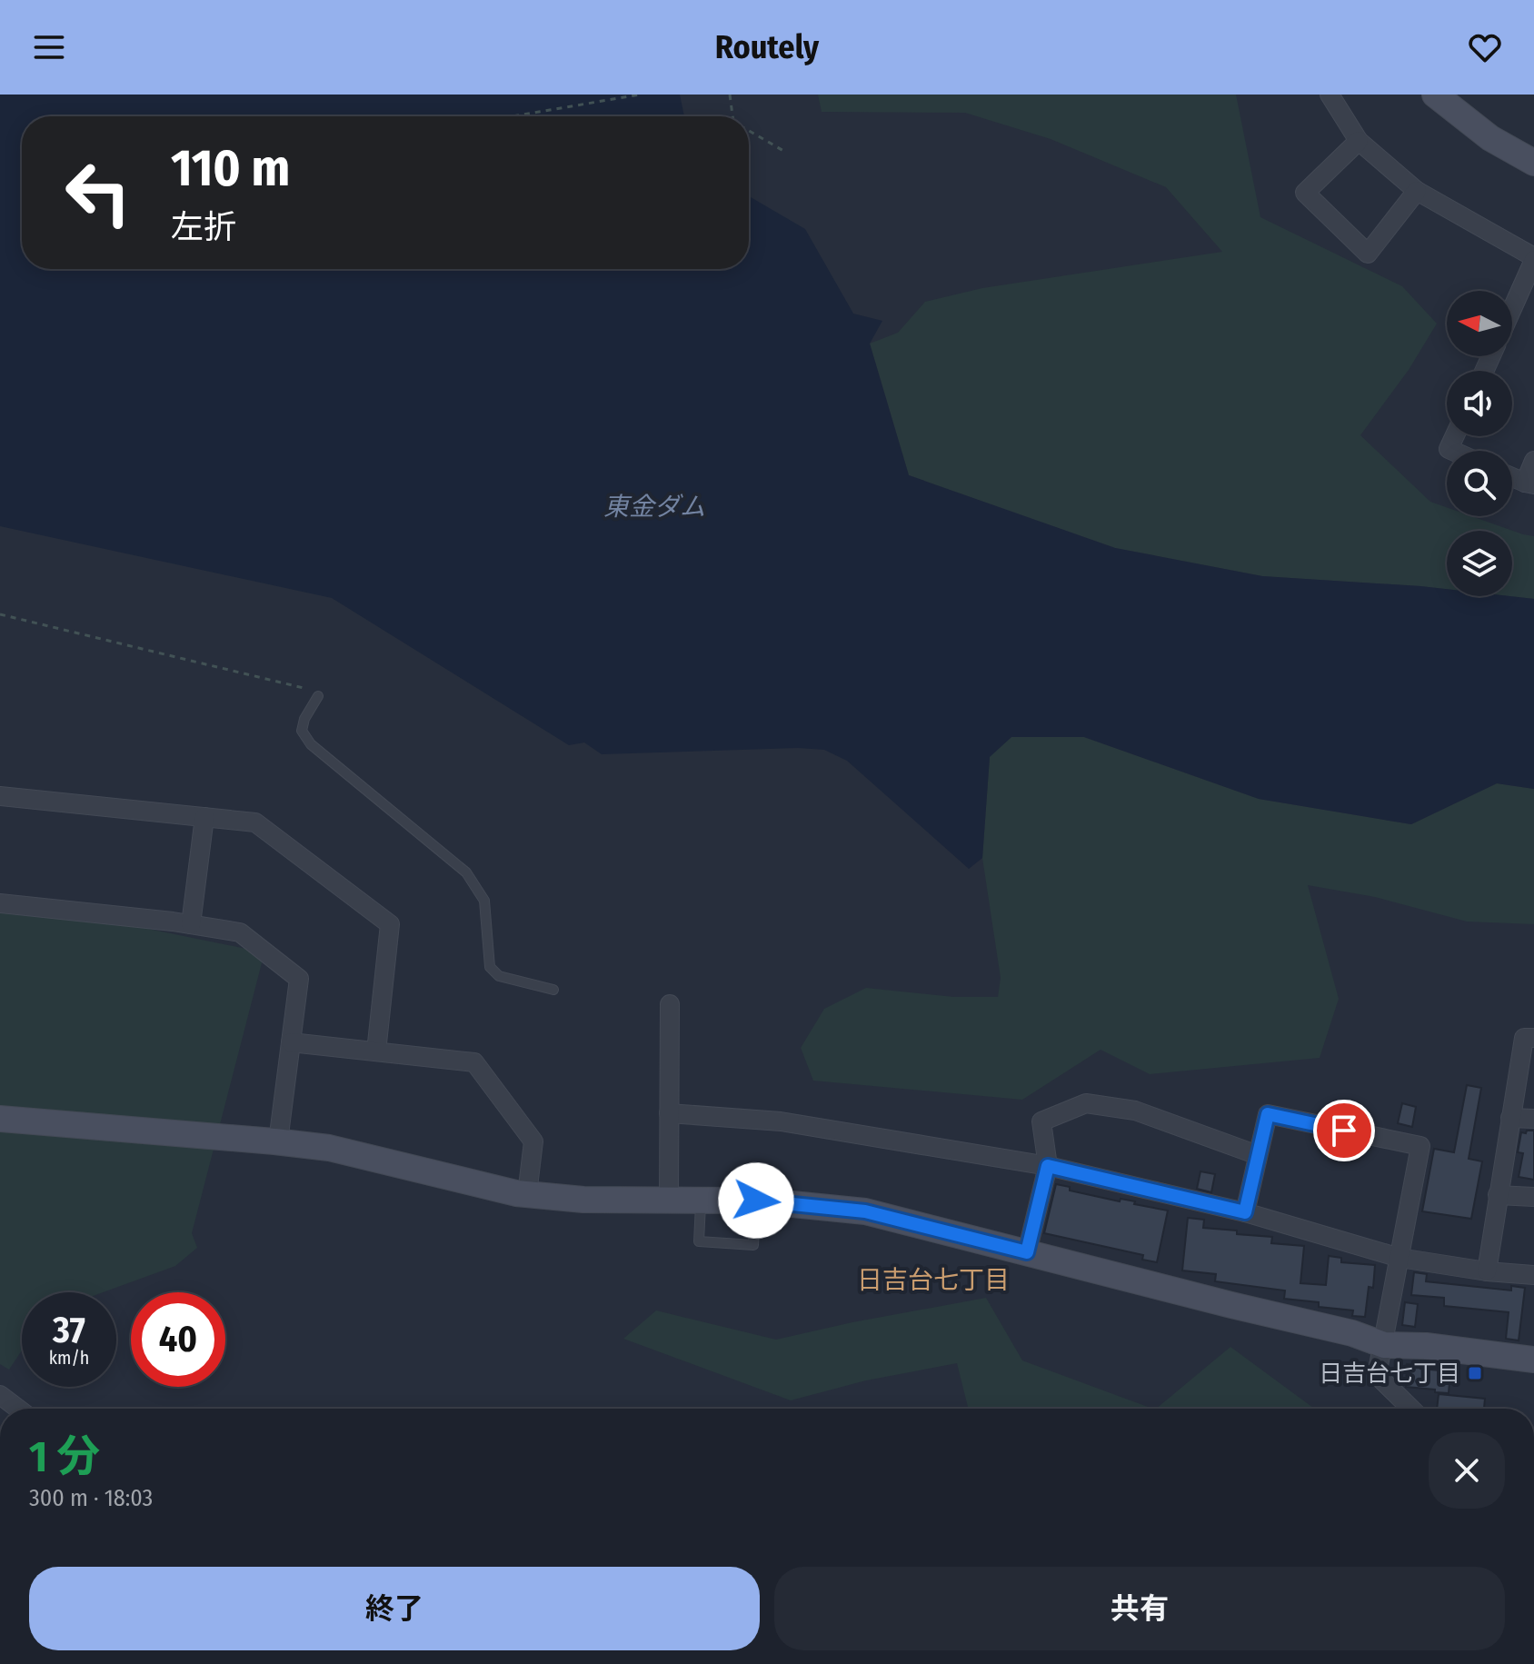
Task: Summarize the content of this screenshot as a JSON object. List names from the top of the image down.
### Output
{
  "districts": ["日吉台七丁目"],
  "water": ["東金ダム"],
  "places": {
    "transit": ["日吉台七丁目"]
  },
  "north": "left",
  "page": {
    "header": "Routely",
    "turn": ["110 m", "左折"],
    "speed": "37 km/h",
    "limit": "40",
    "heading": ["1 分", "300 m · 18:03"],
    "buttons": ["終了", "共有"]
  }
}
